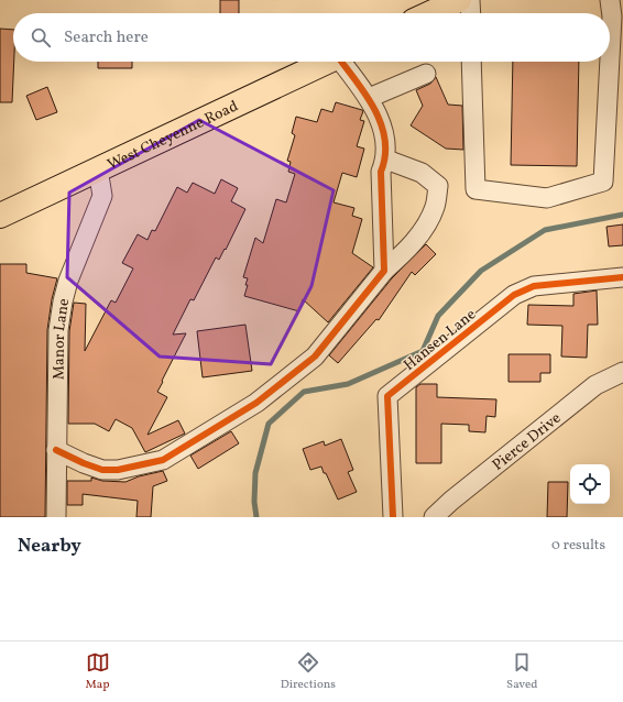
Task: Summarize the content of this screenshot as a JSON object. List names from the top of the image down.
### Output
{
  "streets": {
    "main road": ["West Cheyenne Road"],
    "street": ["Manor Lane", "Hansen Lane", "Pierce Drive"]
  },
  "crossings": [
    ["West Cheyenne Road", "Manor Lane"]
  ],
  "page": {
    "search": "Search here",
    "heading": ["Nearby", "0 results"],
    "nav": ["Map", "Directions", "Saved"]
  }
}
